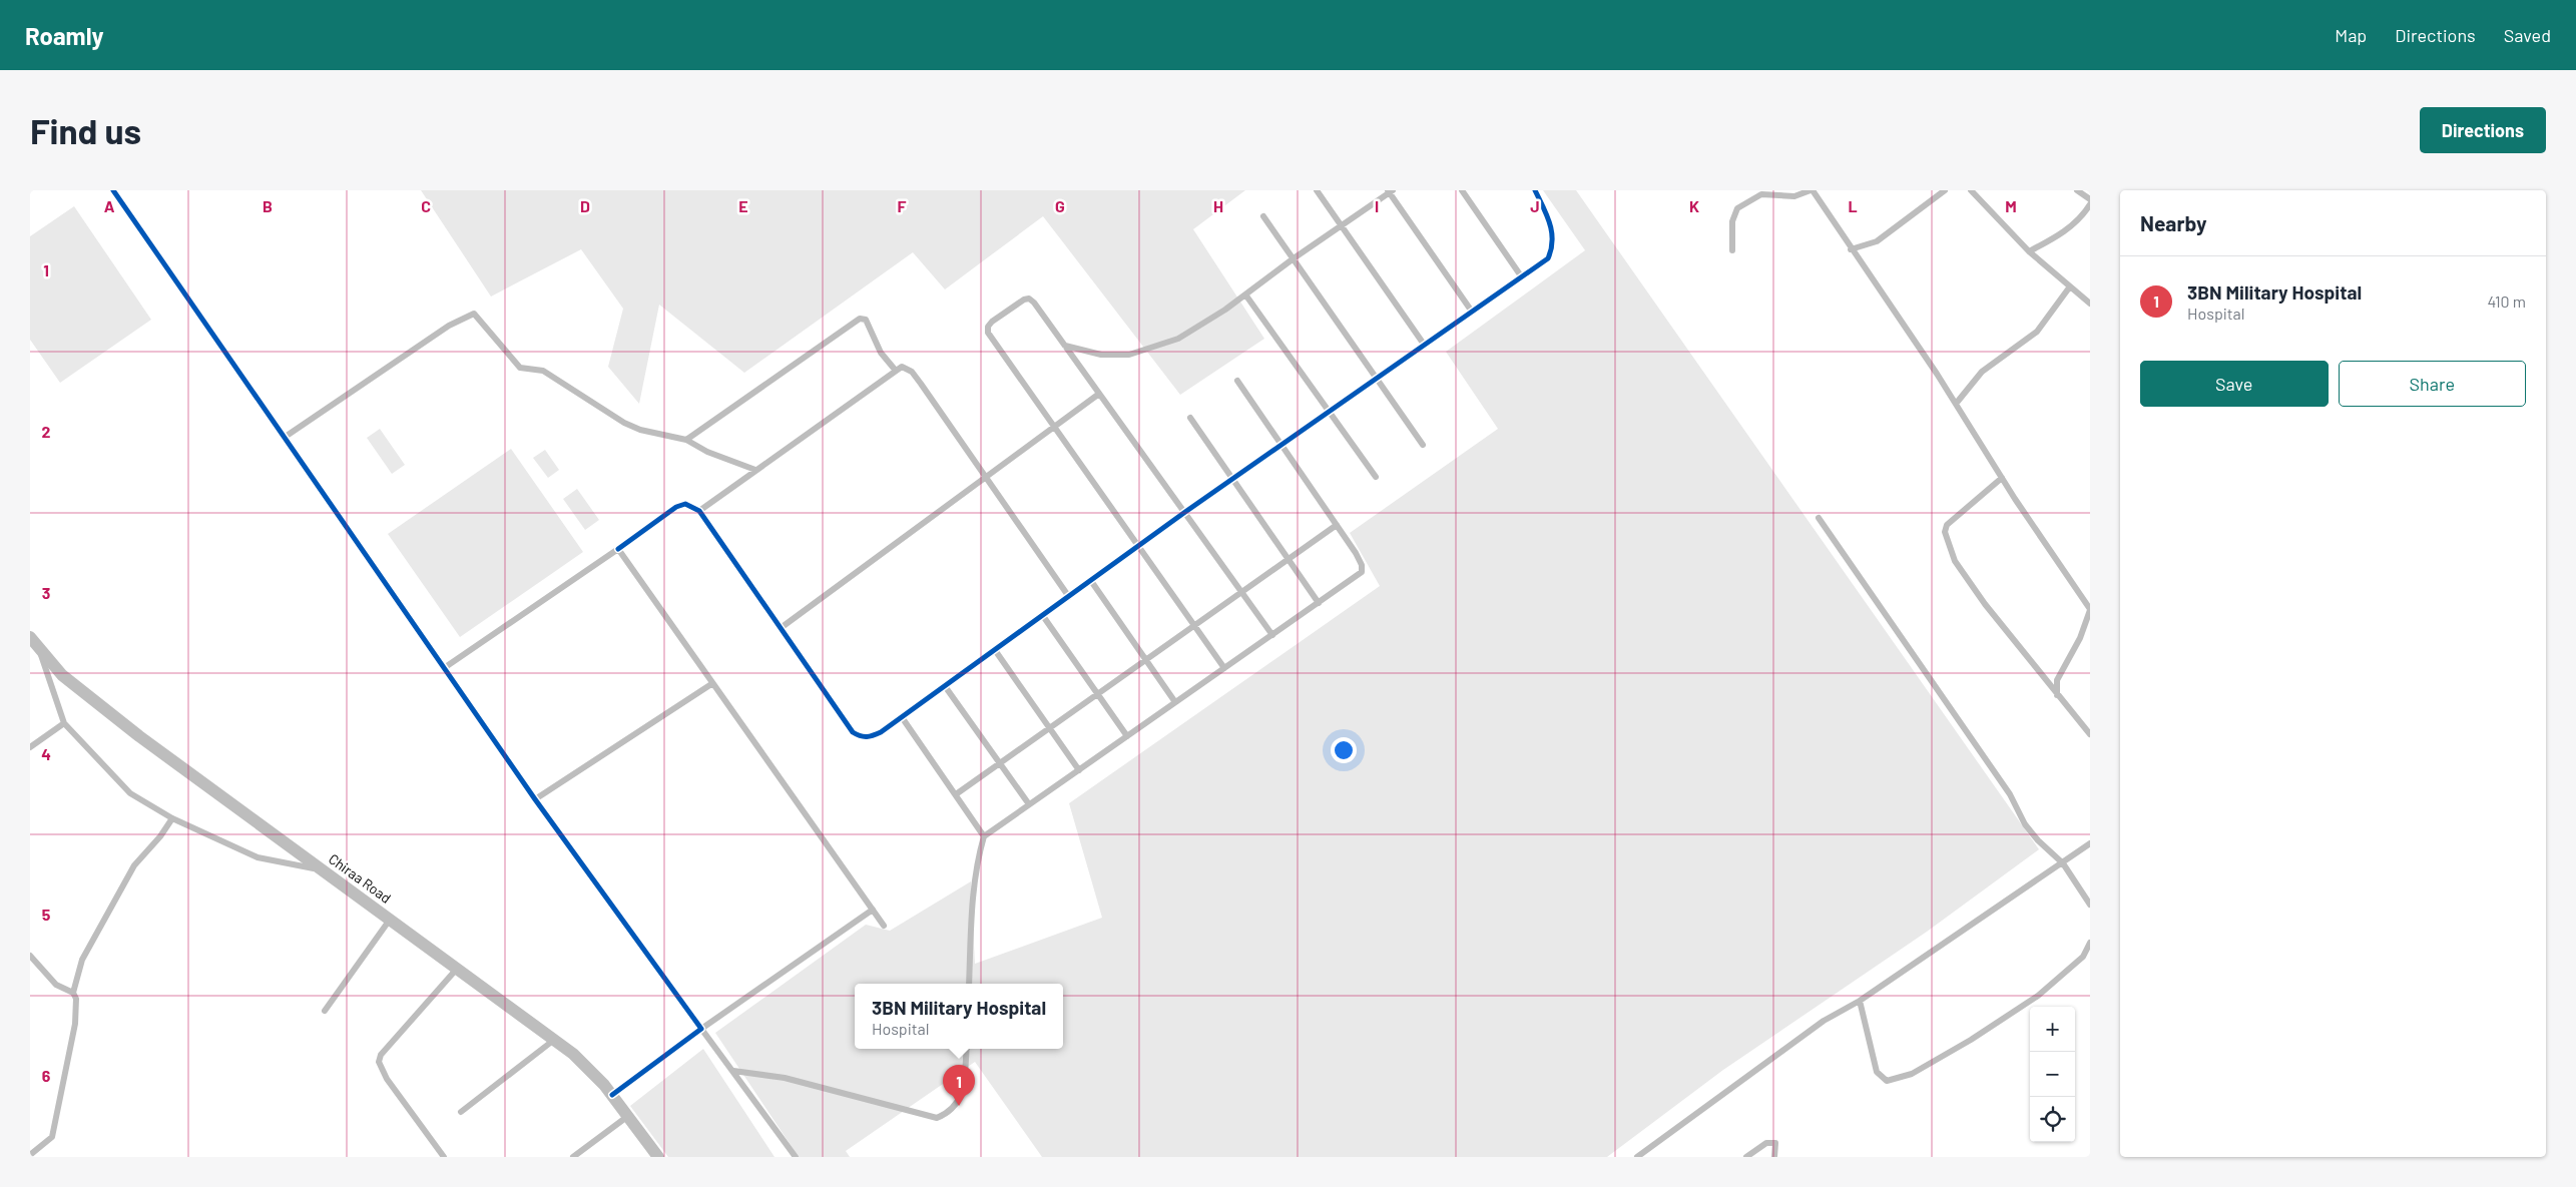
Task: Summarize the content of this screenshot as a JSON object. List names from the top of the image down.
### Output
{
  "streets": {
    "highway": ["Chiraa Road"]
  },
  "page": {
    "header": "Roamly",
    "nav": ["Map", "Directions", "Saved"],
    "buttons": [
      "Directions",
      ["Save", "Share"]
    ],
    "title": "Find us",
    "heading": "Nearby",
    "list": [
      {
        "mark": "1",
        "name": "3BN Military Hospital",
        "note": "Hospital",
        "value": "410 m"
      }
    ],
    "popup": ["3BN Military Hospital", "Hospital"],
    "map_buttons": ["+", "−"],
    "pins": "1"
  },
  "grid": {
    "columns": [
      "A",
      "B",
      "C",
      "D",
      "E",
      "F",
      "G",
      "H",
      "I",
      "J",
      "K",
      "L",
      "M"
    ],
    "rows": [
      "1",
      "2",
      "3",
      "4",
      "5",
      "6"
    ]
  }
}
